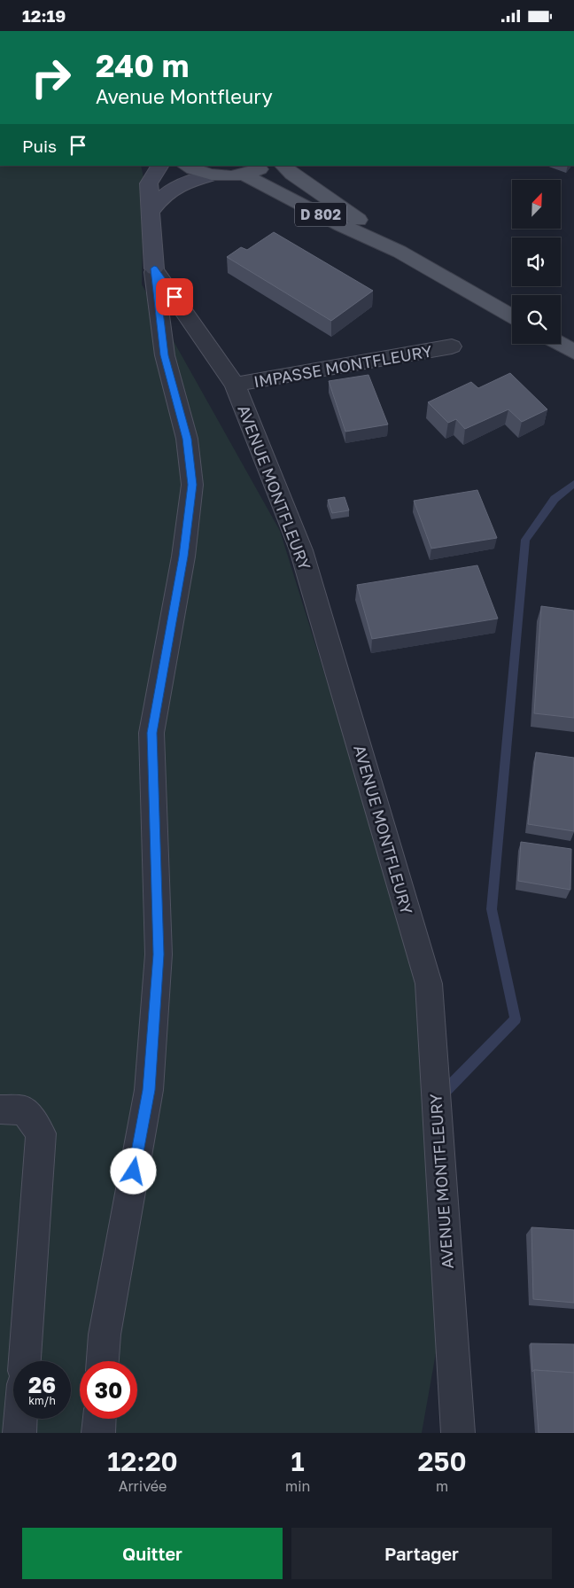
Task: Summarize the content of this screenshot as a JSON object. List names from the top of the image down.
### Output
{
  "streets": {
    "main road": ["D 802"],
    "street": ["IMPASSE MONTFLEURY", "AVENUE MONTFLEURY"]
  },
  "crossings": [
    ["IMPASSE MONTFLEURY", "AVENUE MONTFLEURY"]
  ],
  "north": "top right",
  "page": {
    "status": "12:19",
    "turn": ["240 m", "Avenue Montfleury"],
    "then": "Puis",
    "speed": "26 km/h",
    "limit": "30",
    "eta": [
      "12:20",
      "Arrivée",
      "1",
      "min",
      "250",
      "m"
    ],
    "buttons": ["Quitter", "Partager"]
  }
}
